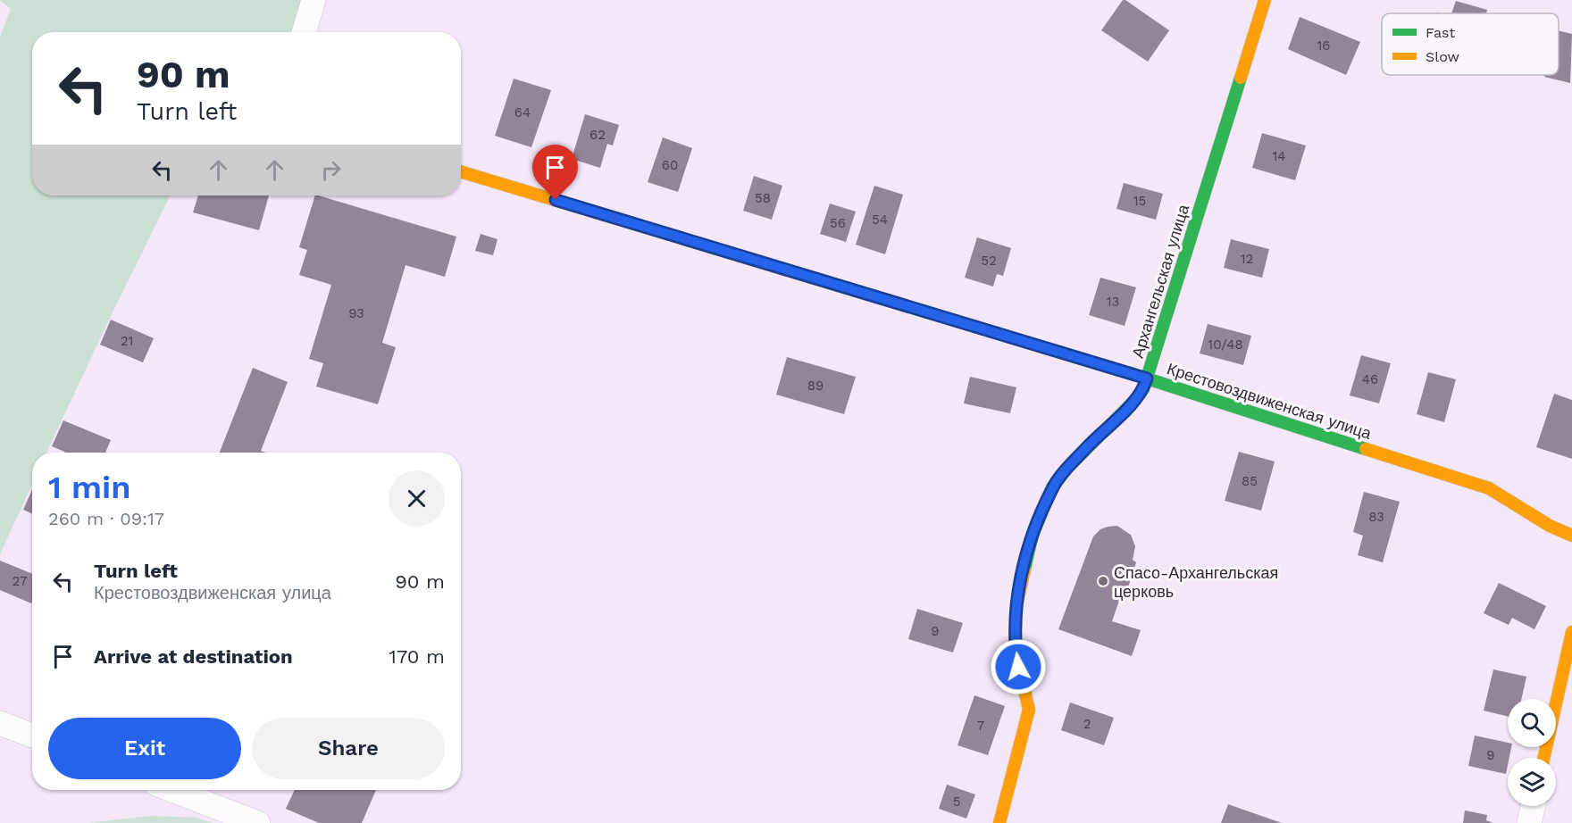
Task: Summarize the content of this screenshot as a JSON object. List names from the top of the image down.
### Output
{
  "streets": {
    "street": ["Архангельская улица", "Крестовоздвиженская улица"]
  },
  "crossings": [
    ["Архангельская улица", "Крестовоздвиженская улица"]
  ],
  "places": ["Спасо-Архангельская церковь"],
  "house_numbers": [
    "16",
    "64",
    "62",
    "14",
    "60",
    "58",
    "15",
    "54",
    "56",
    "12",
    "52",
    "13",
    "93",
    "21",
    "10/48",
    "46",
    "89",
    "85",
    "83",
    "27",
    "9",
    "2",
    "7",
    "9",
    "5"
  ],
  "legend": ["Fast", "Slow"],
  "page": {
    "turn": ["90 m", "Turn left"],
    "heading": ["1 min", "260 m · 09:17"],
    "list": [
      {
        "name": "Turn left",
        "note": "Крестовоздвиженская улица",
        "value": "90 m"
      },
      {
        "name": "Arrive at destination",
        "value": "170 m"
      }
    ],
    "buttons": ["Exit", "Share"]
  }
}
